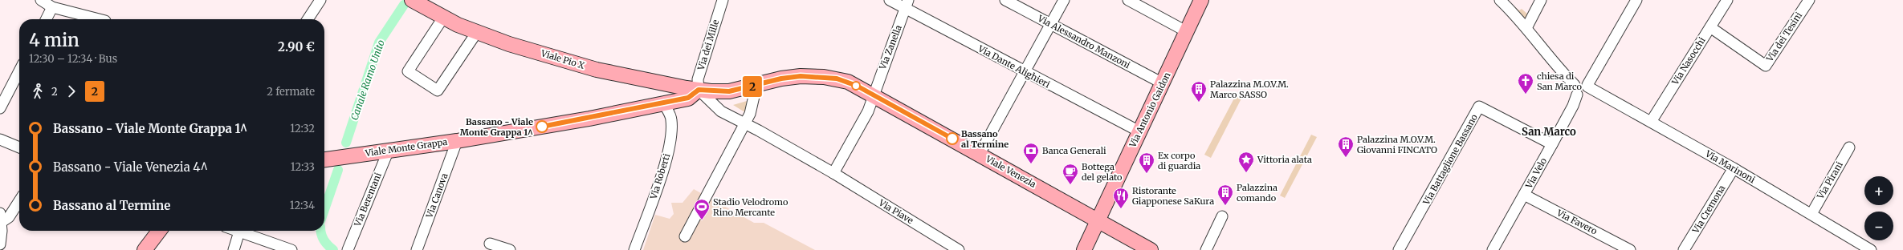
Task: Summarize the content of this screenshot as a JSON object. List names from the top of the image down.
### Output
{
  "streets": {
    "main road": [
      "Viale Pio X",
      "Via Antonio Gaidon",
      "Viale Monte Grappa",
      "Viale Venezia"
    ],
    "street": [
      "Via dei Tesini",
      "Via Alessandro Manzoni",
      "Via dei Mille",
      "Via Zanella",
      "Via Nasocchi",
      "Via Dante Alighieri",
      "Via Battaglione Bassano",
      "Via Marinoni",
      "Via Velo",
      "Via Roberti",
      "Via Pirani",
      "Via Canova",
      "Via Berentani",
      "Via Cremona",
      "Via Piave",
      "Via Favero"
    ]
  },
  "crossings": [
    ["Via dei Tesini", "Via Nasocchi"],
    ["Via Alessandro Manzoni", "Via Antonio Gaidon"],
    ["Via dei Mille", "Viale Pio X"],
    ["Via dei Mille", "Viale Monte Grappa"],
    ["Via dei Mille", "Via Piave"],
    ["Via Zanella", "Via Dante Alighieri"],
    ["Via Zanella", "Viale Venezia"],
    ["Viale Pio X", "Viale Monte Grappa"],
    ["Viale Pio X", "Viale Venezia"],
    ["Viale Pio X", "Via Piave"],
    ["Via Nasocchi", "Via Marinoni"],
    ["Via Dante Alighieri", "Via Antonio Gaidon"],
    ["Via Antonio Gaidon", "Viale Venezia"],
    ["Viale Monte Grappa", "Via Roberti"],
    ["Viale Monte Grappa", "Via Canova"],
    ["Viale Monte Grappa", "Via Berentani"],
    ["Viale Monte Grappa", "Via Piave"],
    ["Via Battaglione Bassano", "Via Velo"],
    ["Via Marinoni", "Via Pirani"],
    ["Via Marinoni", "Via Cremona"],
    ["Via Velo", "Via Favero"]
  ],
  "districts": ["San Marco"],
  "water": ["Canale Ramo Unito"],
  "places": {
    "church": ["chiesa di San Marco"],
    "building": [
      "Palazzina M.O.V.M. Marco SASSO",
      "Palazzina M.O.V.M. Giovanni FINCATO",
      "Ex corpo di guardia",
      "Palazzina comando"
    ],
    "other": ["Bassano - Viale Monte Grappa 1^", "Bassano al Termine"],
    "bank": ["Banca Generali"],
    "place": ["Vittoria alata"],
    "cafe": ["Bottega del gelato"],
    "restaurant": ["Ristorante Giapponese SaKura"],
    "sports": ["Stadio Velodromo Rino Mercante"]
  },
  "lines": ["bus line 2"],
  "page": {
    "on_map": "2",
    "heading": ["4 min", "12:30 – 12:34 · Bus", "2.90 €"],
    "legs": ["2", "2", "2 fermate"],
    "list": [
      {
        "name": "Bassano - Viale Monte Grappa 1^",
        "value": "12:32"
      },
      {
        "name": "Bassano - Viale Venezia 4^",
        "value": "12:33"
      },
      {
        "name": "Bassano al Termine",
        "value": "12:34"
      }
    ],
    "map_buttons": ["+", "−"]
  }
}
